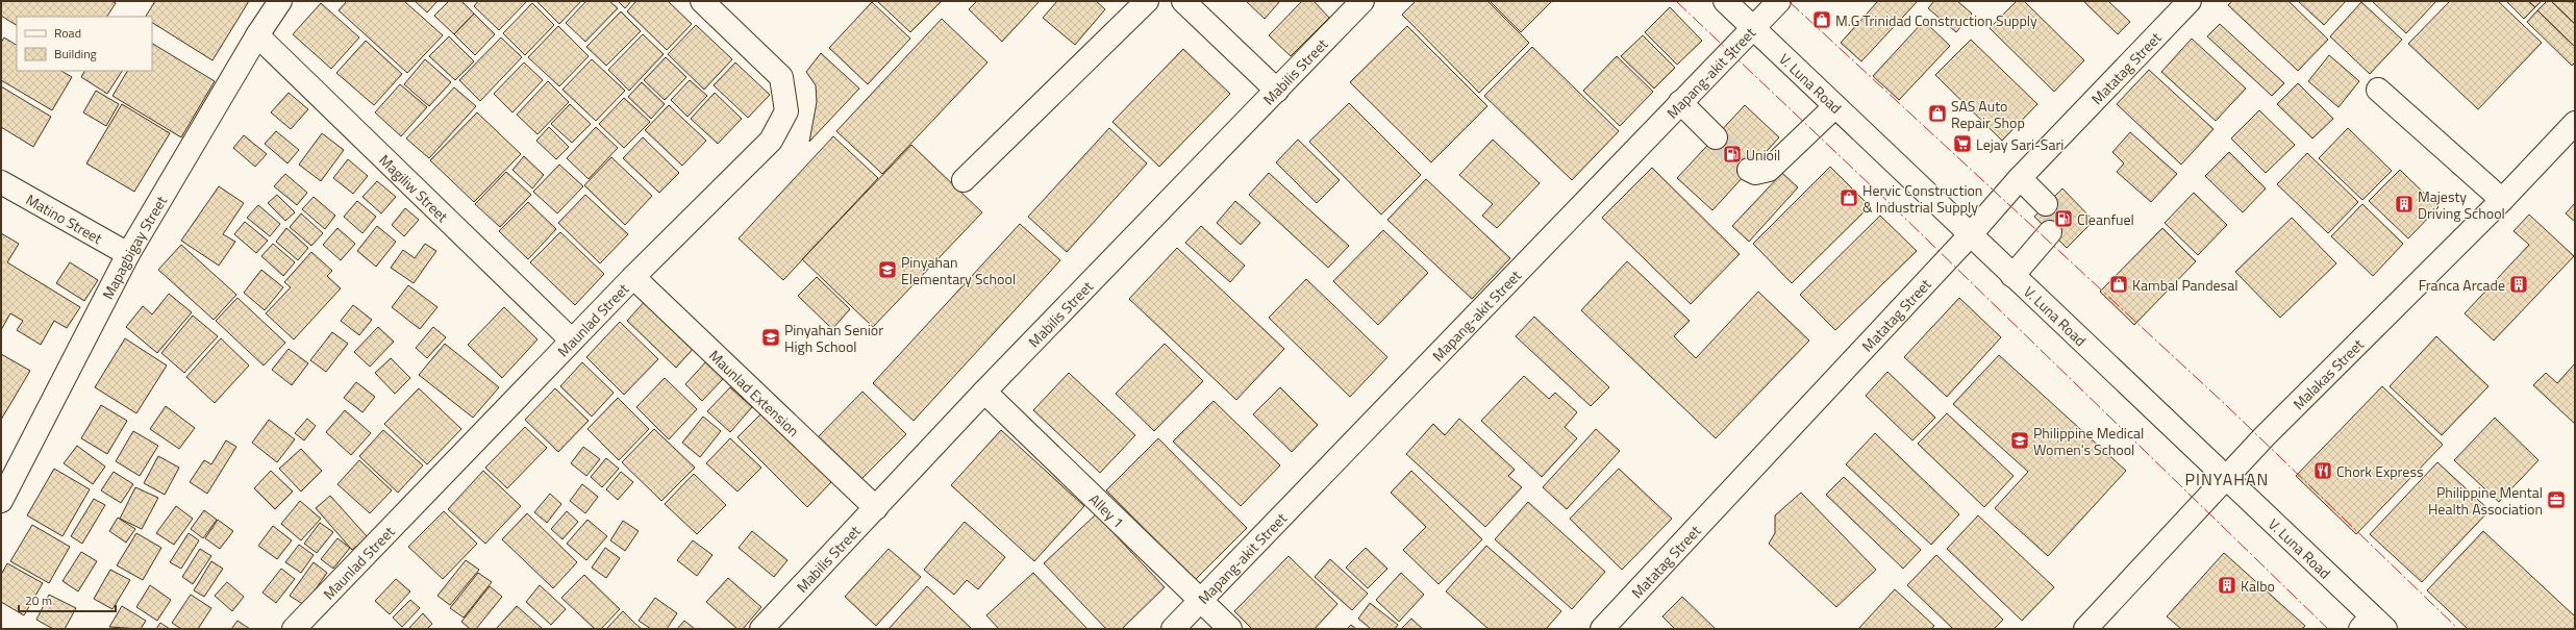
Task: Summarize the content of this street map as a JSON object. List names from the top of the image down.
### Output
{
  "streets": {
    "street": [
      "Matatag Street",
      "Mabilis Street",
      "Mapang-akit Street",
      "V. Luna Road",
      "Magiliw Street",
      "Matino Street",
      "Mapagbigay Street",
      "Maunlad Street",
      "Malakas Street",
      "Maunlad Extension",
      "Alley 1"
    ]
  },
  "crossings": [
    ["Matatag Street", "V. Luna Road"],
    ["Mabilis Street", "Maunlad Extension"],
    ["Mabilis Street", "Alley 1"],
    ["Mapang-akit Street", "V. Luna Road"],
    ["Mapang-akit Street", "Alley 1"],
    ["V. Luna Road", "Malakas Street"],
    ["Magiliw Street", "Mapagbigay Street"],
    ["Magiliw Street", "Maunlad Street"],
    ["Matino Street", "Mapagbigay Street"],
    ["Maunlad Street", "Maunlad Extension"]
  ],
  "districts": ["PINYAHAN"],
  "places": {
    "shop": [
      "M.G Trinidad Construction Supply",
      "SAS Auto Repair Shop",
      "Hervic Construction & Industrial Supply",
      "Kambal Pandesal"
    ],
    "supermarket": ["Lejay Sari-Sari"],
    "fuel station": ["Unioil", "Cleanfuel"],
    "building": ["Majesty Driving School", "Franca Arcade", "Kalbo"],
    "school or university": ["Pinyahan Elementary School", "Pinyahan Senior High School", "Philippine Medical Women's School"],
    "restaurant": ["Chork Express"],
    "office": ["Philippine Mental Health Association"]
  },
  "legend": ["Road", "Building"],
  "scale_bar": "20 m"
}
